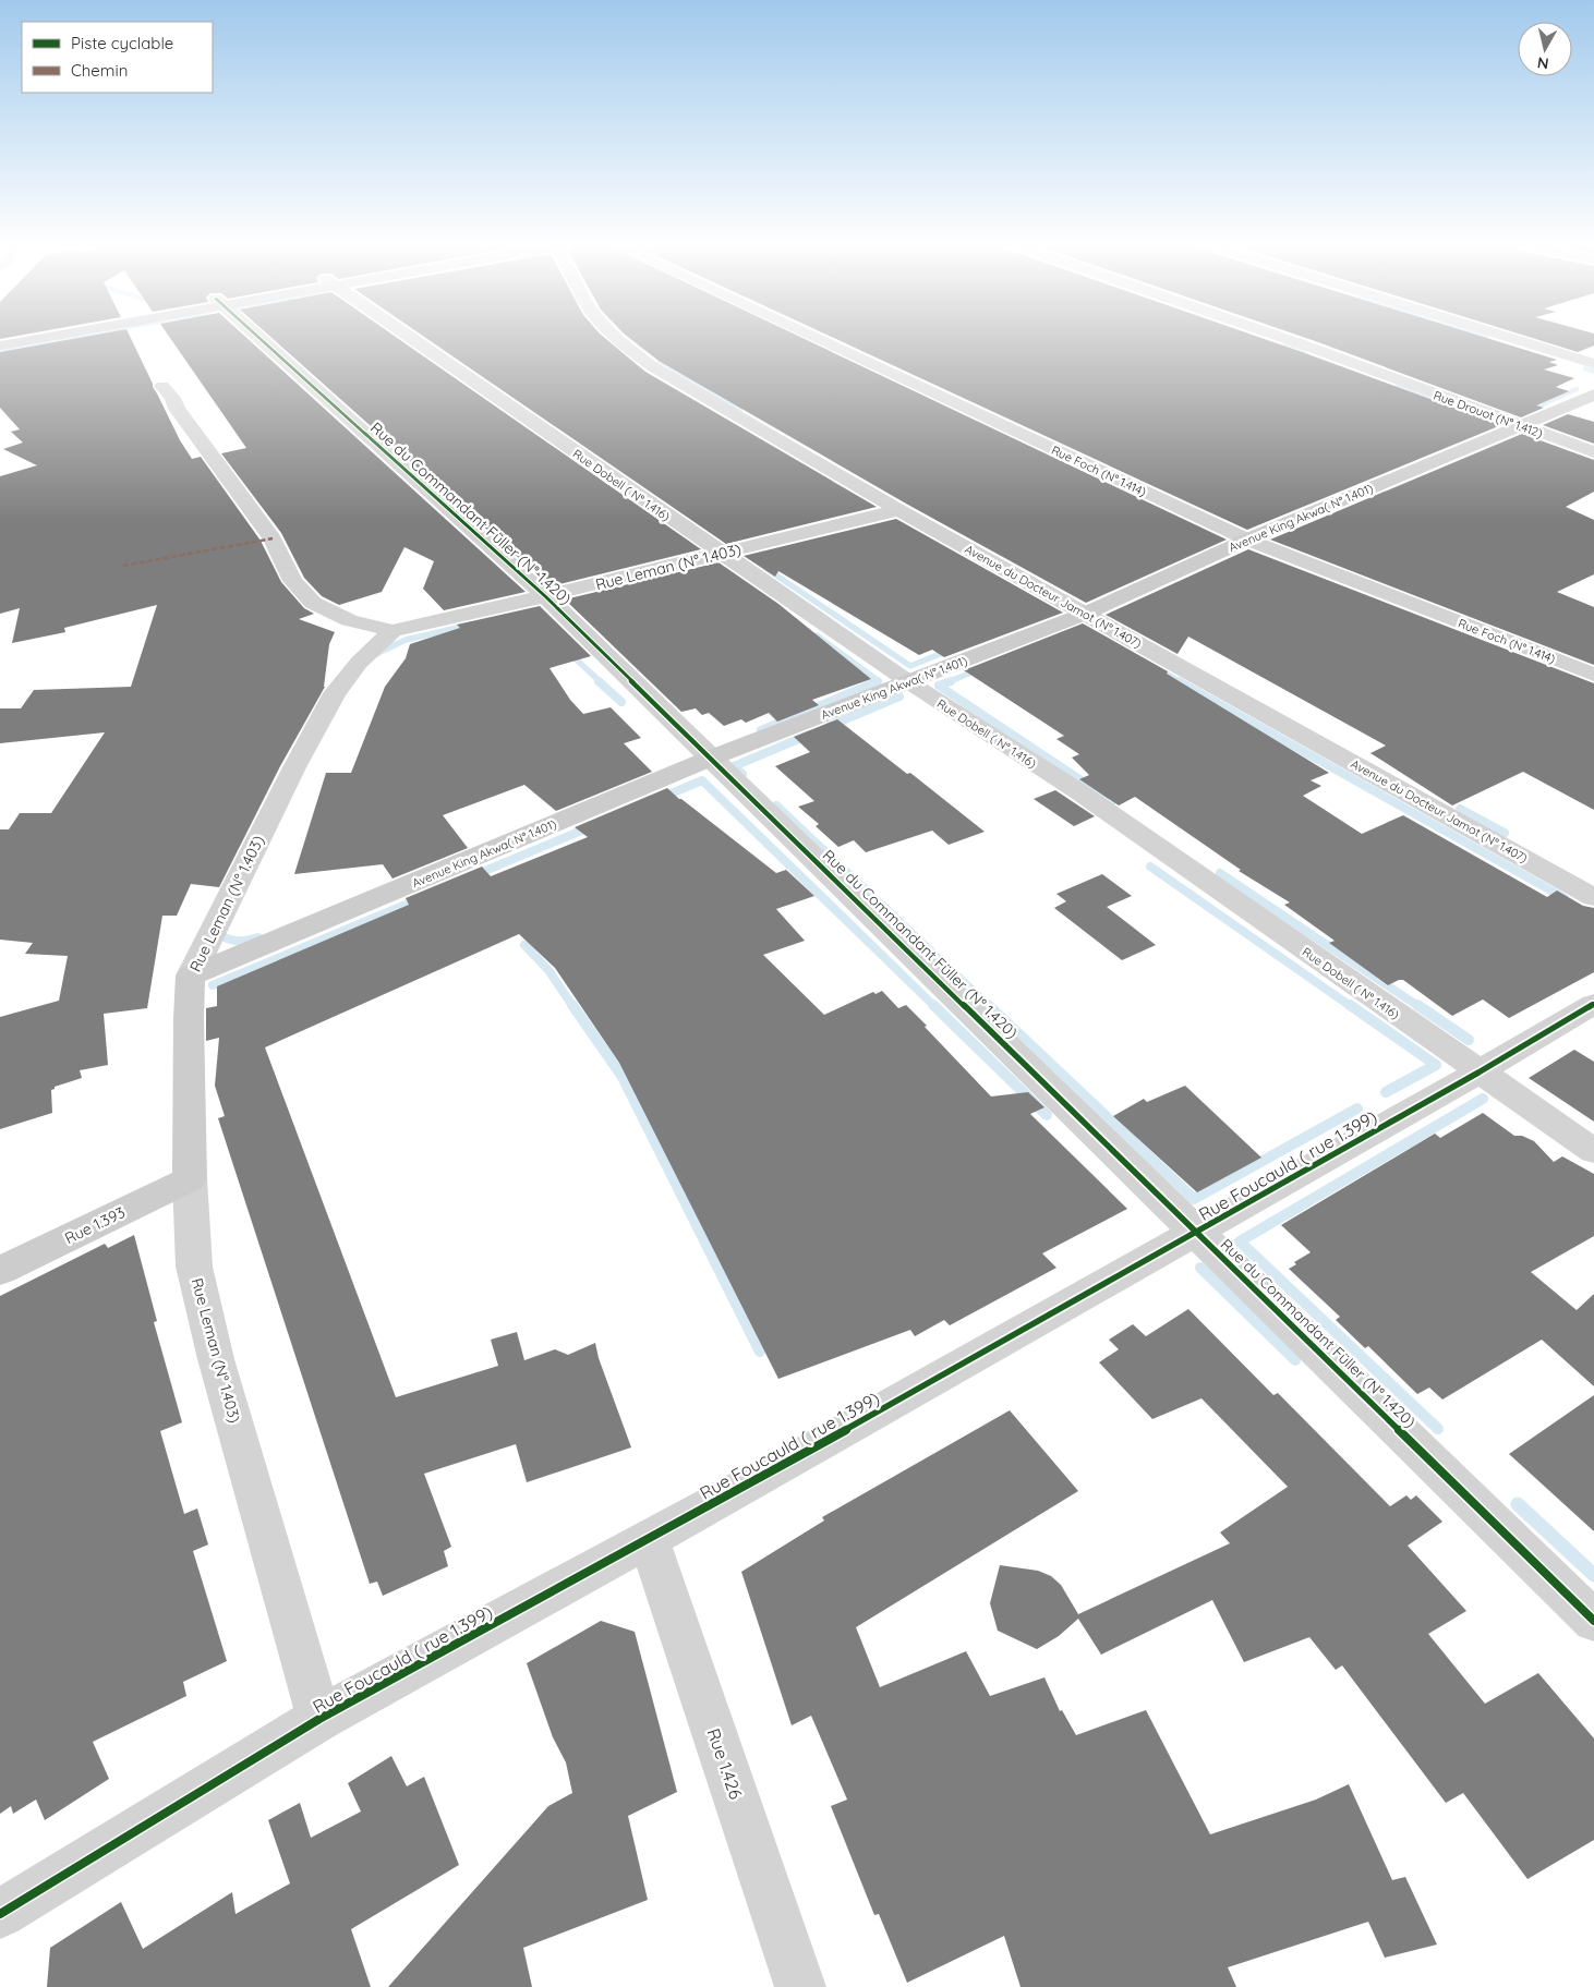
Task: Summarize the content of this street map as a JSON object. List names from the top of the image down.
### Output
{
  "streets": {
    "street": [
      "Rue Drouot (N° 1.412)",
      "Rue Foch (N° 1.414)",
      "Rue Dobell ( N° 1.416)",
      "Rue du Commandant Füller (N° 1.420)",
      "Avenue King Akwa( N° 1.401)",
      "Rue Leman (N° 1.403)",
      "Avenue du Docteur Jamot (N° 1.407)",
      "Rue Foucauld ( rue 1.399)",
      "Rue 1.393",
      "Rue 1.426"
    ]
  },
  "crossings": [
    ["Rue Drouot (N° 1.412)", "Avenue King Akwa( N° 1.401)"],
    ["Rue Foch (N° 1.414)", "Avenue King Akwa( N° 1.401)"],
    ["Rue Dobell ( N° 1.416)", "Avenue King Akwa( N° 1.401)"],
    ["Rue Dobell ( N° 1.416)", "Rue Leman (N° 1.403)"],
    ["Rue Dobell ( N° 1.416)", "Rue Foucauld ( rue 1.399)"],
    ["Rue du Commandant Füller (N° 1.420)", "Avenue King Akwa( N° 1.401)"],
    ["Rue du Commandant Füller (N° 1.420)", "Rue Leman (N° 1.403)"],
    ["Rue du Commandant Füller (N° 1.420)", "Rue Foucauld ( rue 1.399)"],
    ["Avenue King Akwa( N° 1.401)", "Rue Leman (N° 1.403)"],
    ["Avenue King Akwa( N° 1.401)", "Avenue du Docteur Jamot (N° 1.407)"],
    ["Rue Leman (N° 1.403)", "Avenue du Docteur Jamot (N° 1.407)"],
    ["Rue Leman (N° 1.403)", "Rue Foucauld ( rue 1.399)"],
    ["Rue Leman (N° 1.403)", "Rue 1.393"],
    ["Rue Foucauld ( rue 1.399)", "Rue 1.426"]
  ],
  "legend": ["Piste cyclable", "Chemin"],
  "north": "bottom"
}
